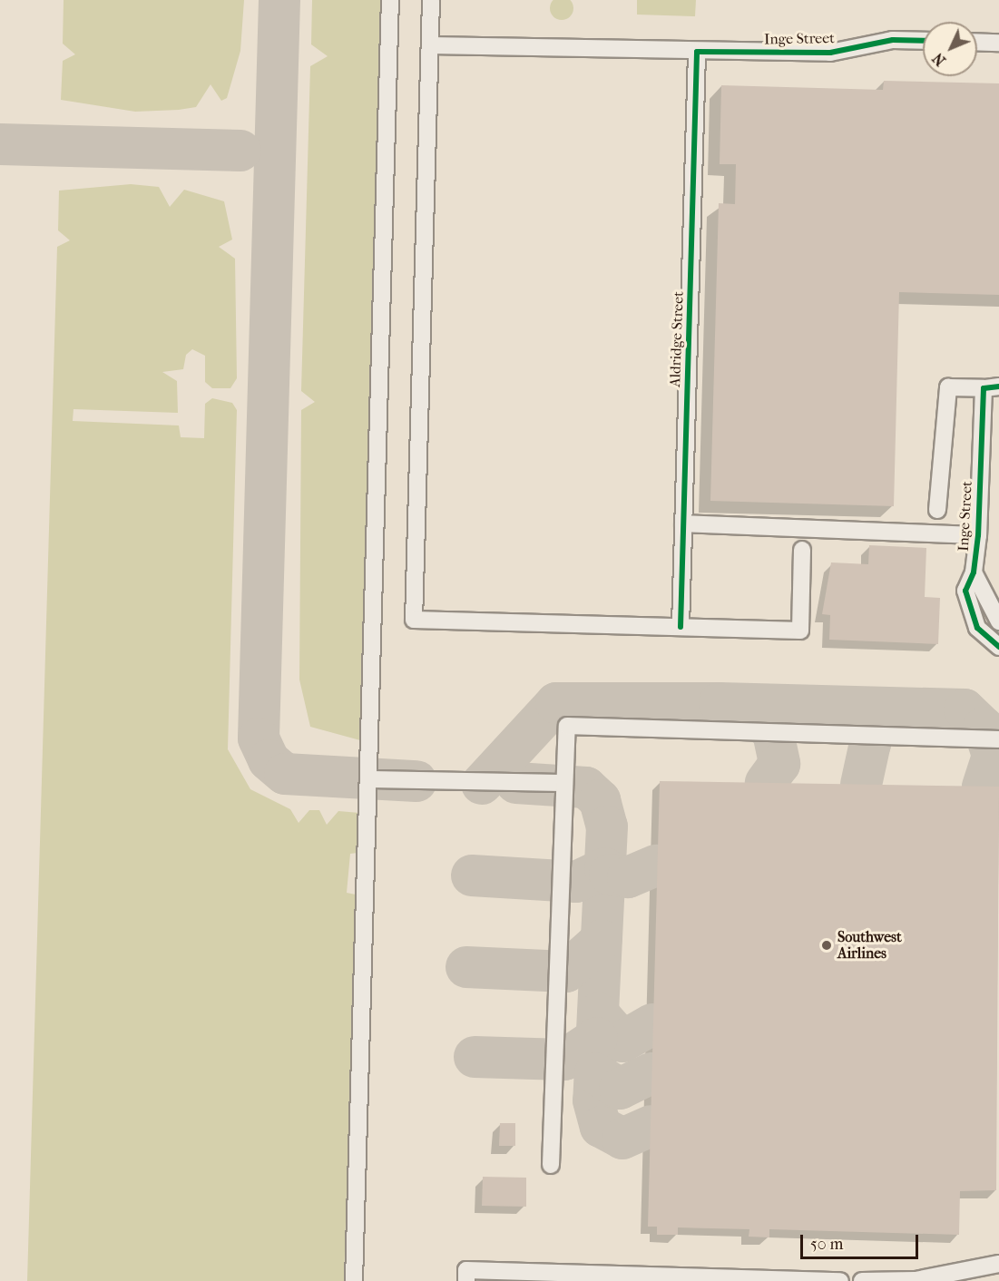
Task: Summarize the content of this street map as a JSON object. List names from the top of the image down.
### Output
{
  "streets": {
    "street": ["Inge Street", "Aldridge Street"]
  },
  "crossings": [
    ["Inge Street", "Aldridge Street"]
  ],
  "places": ["Southwest Airlines"],
  "scale_bar": "50 m",
  "north": "bottom left"
}
